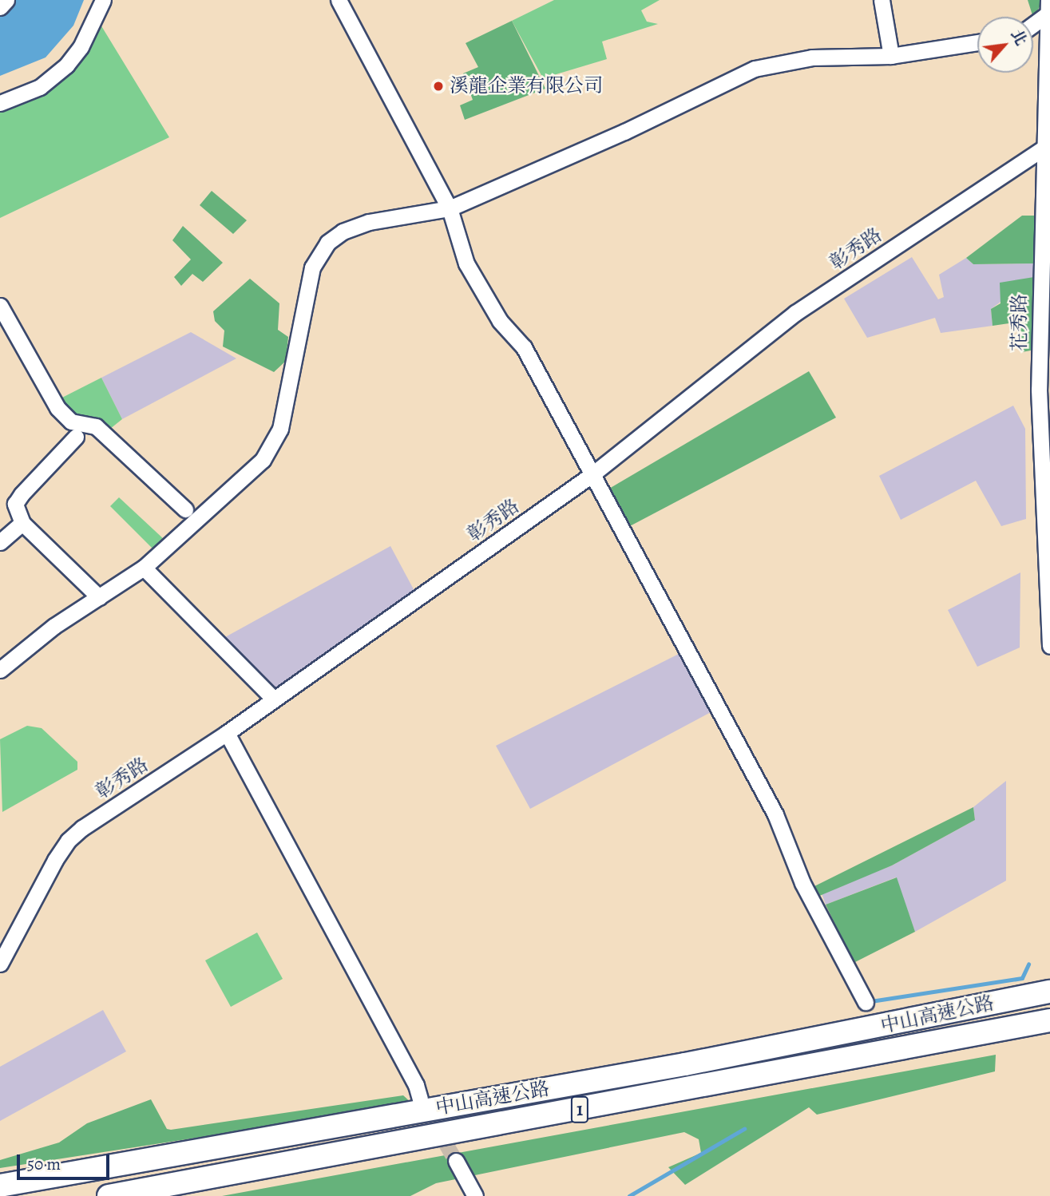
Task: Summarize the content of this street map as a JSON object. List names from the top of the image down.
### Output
{
  "streets": {
    "highway": ["中山高速公路", "1"],
    "street": ["彰秀路", "花秀路"]
  },
  "crossings": [
    ["彰秀路", "花秀路"]
  ],
  "places": ["溪龍企業有限公司"],
  "scale_bar": "50 m",
  "north": "top right"
}
